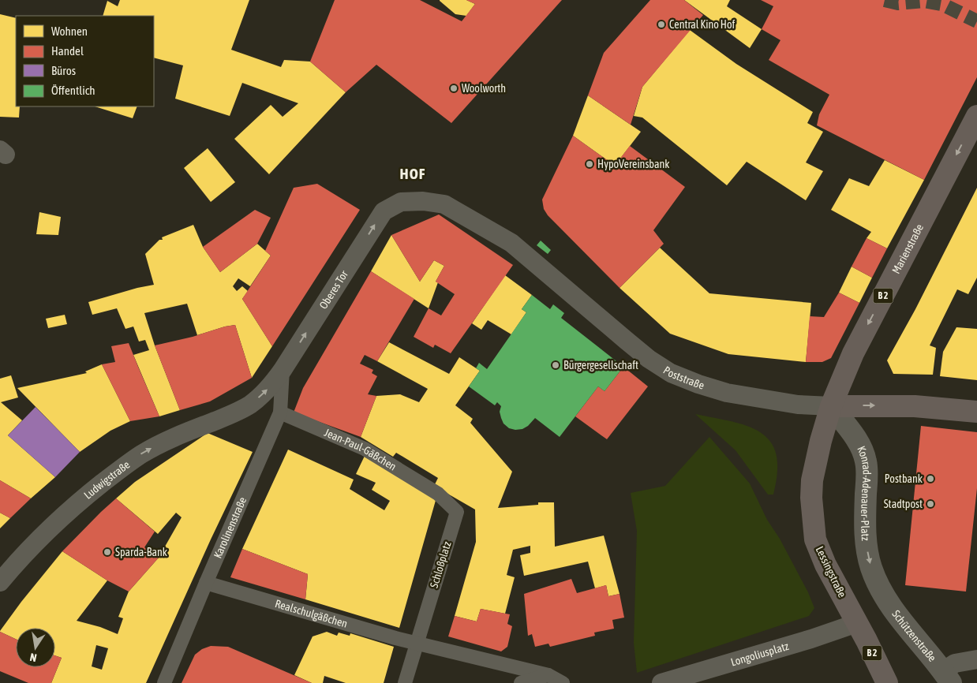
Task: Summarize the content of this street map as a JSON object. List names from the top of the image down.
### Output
{
  "streets": {
    "main road": [
      "Marienstraße",
      "B 2",
      "Poststraße",
      "Lessingstraße"
    ],
    "street": [
      "Oberes Tor",
      "Jean-Paul-Gäßchen",
      "Ludwigstraße",
      "Konrad-Adenauer-Platz",
      "Karolinenstraße",
      "Schloßplatz",
      "Realschulgäßchen",
      "Schützenstraße",
      "Longoliusplatz"
    ]
  },
  "crossings": [
    ["Marienstraße", "Poststraße"],
    ["Marienstraße", "Konrad-Adenauer-Platz"],
    ["Marienstraße", "Lessingstraße"],
    ["Oberes Tor", "Poststraße"],
    ["Oberes Tor", "Ludwigstraße"],
    ["Oberes Tor", "Karolinenstraße"],
    ["Poststraße", "Konrad-Adenauer-Platz"],
    ["Poststraße", "Lessingstraße"],
    ["Jean-Paul-Gäßchen", "Karolinenstraße"],
    ["Jean-Paul-Gäßchen", "Schloßplatz"],
    ["Konrad-Adenauer-Platz", "Lessingstraße"],
    ["Konrad-Adenauer-Platz", "Schützenstraße"],
    ["Karolinenstraße", "Realschulgäßchen"],
    ["Schloßplatz", "Realschulgäßchen"],
    ["Lessingstraße", "Longoliusplatz"]
  ],
  "one_way": [
    "Marienstraße",
    "Oberes Tor",
    "Ludwigstraße",
    "Konrad-Adenauer-Platz"
  ],
  "districts": ["HOF"],
  "places": [
    "Central Kino Hof",
    "Woolworth",
    "HypoVereinsbank",
    "Bürgergesellschaft",
    "Postbank",
    "Stadtpost",
    "Sparda-Bank"
  ],
  "legend": [
    "Wohnen",
    "Handel",
    "Büros",
    "Öffentlich"
  ],
  "north": "bottom"
}
